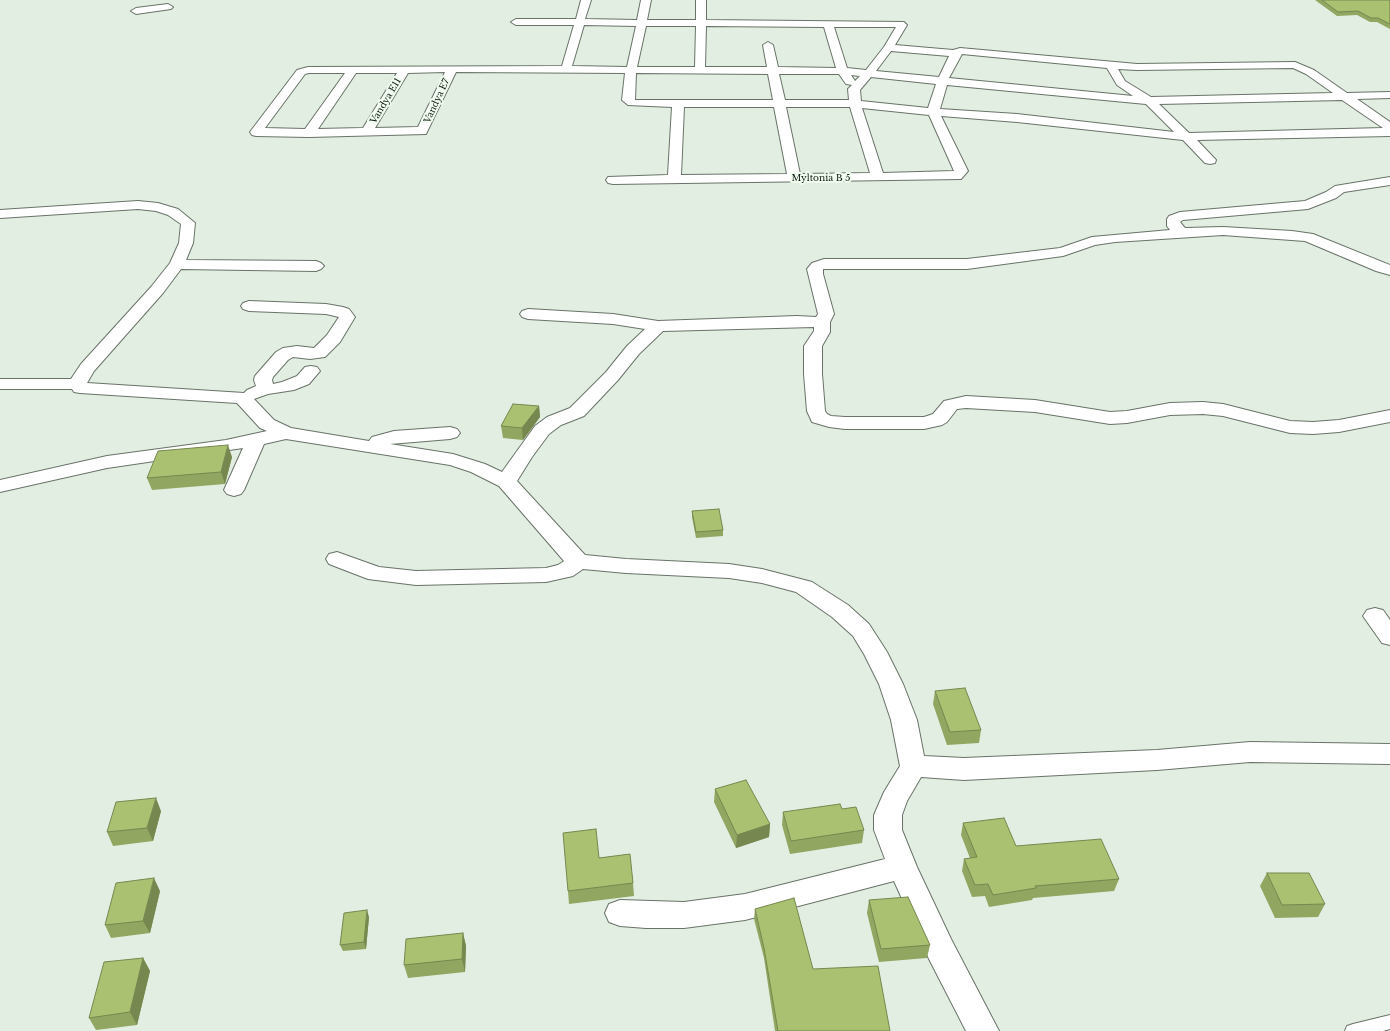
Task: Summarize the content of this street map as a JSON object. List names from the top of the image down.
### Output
{
  "streets": {
    "street": ["Vandya E11", "Vandya E7", "Myltonia B 5"]
  },
  "crossings": [
    ["Vandya E11", "Vandya E7"]
  ]
}
